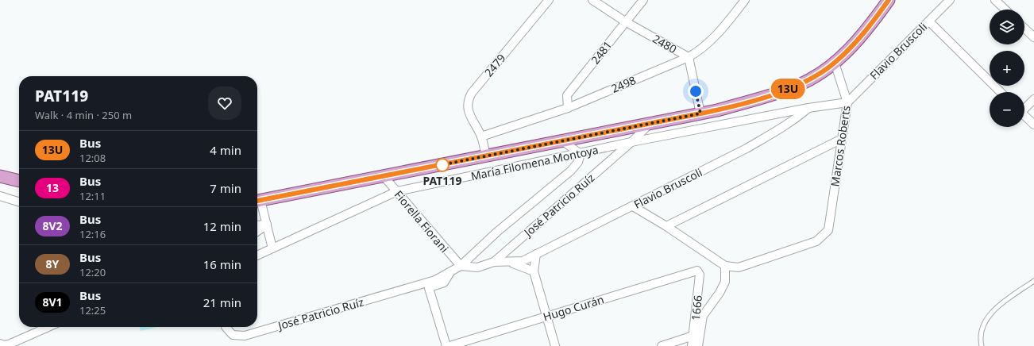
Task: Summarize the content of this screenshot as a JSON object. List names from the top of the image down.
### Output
{
  "streets": {
    "street": [
      "2480",
      "Flavio Bruscoli",
      "2481",
      "2479",
      "2498",
      "Marcos Roberts",
      "María Filomena Montoya",
      "José Patricio Ruíz",
      "Fiorella Fiorani",
      "Hugo Curán",
      "1666"
    ]
  },
  "crossings": [
    ["2480", "2481"],
    ["2480", "2498"],
    ["Flavio Bruscoli", "Marcos Roberts"],
    ["Flavio Bruscoli", "María Filomena Montoya"],
    ["2481", "2498"],
    ["2479", "2498"],
    ["Marcos Roberts", "María Filomena Montoya"],
    ["María Filomena Montoya", "José Patricio Ruíz"],
    ["María Filomena Montoya", "Fiorella Fiorani"],
    ["José Patricio Ruíz", "Fiorella Fiorani"],
    ["Hugo Curán", "1666"]
  ],
  "places": ["PAT119"],
  "lines": ["bus line 13U"],
  "page": {
    "on_map": "13U",
    "map_buttons": ["+", "−"],
    "heading": ["PAT119", "Walk · 4 min · 250 m"],
    "list": [
      {
        "mark": "13U",
        "name": "Bus",
        "note": "12:08",
        "value": "4 min"
      },
      {
        "mark": "13",
        "name": "Bus",
        "note": "12:11",
        "value": "7 min"
      },
      {
        "mark": "8V2",
        "name": "Bus",
        "note": "12:16",
        "value": "12 min"
      },
      {
        "mark": "8Y",
        "name": "Bus",
        "note": "12:20",
        "value": "16 min"
      },
      {
        "mark": "8V1",
        "name": "Bus",
        "note": "12:25",
        "value": "21 min"
      }
    ]
  }
}
